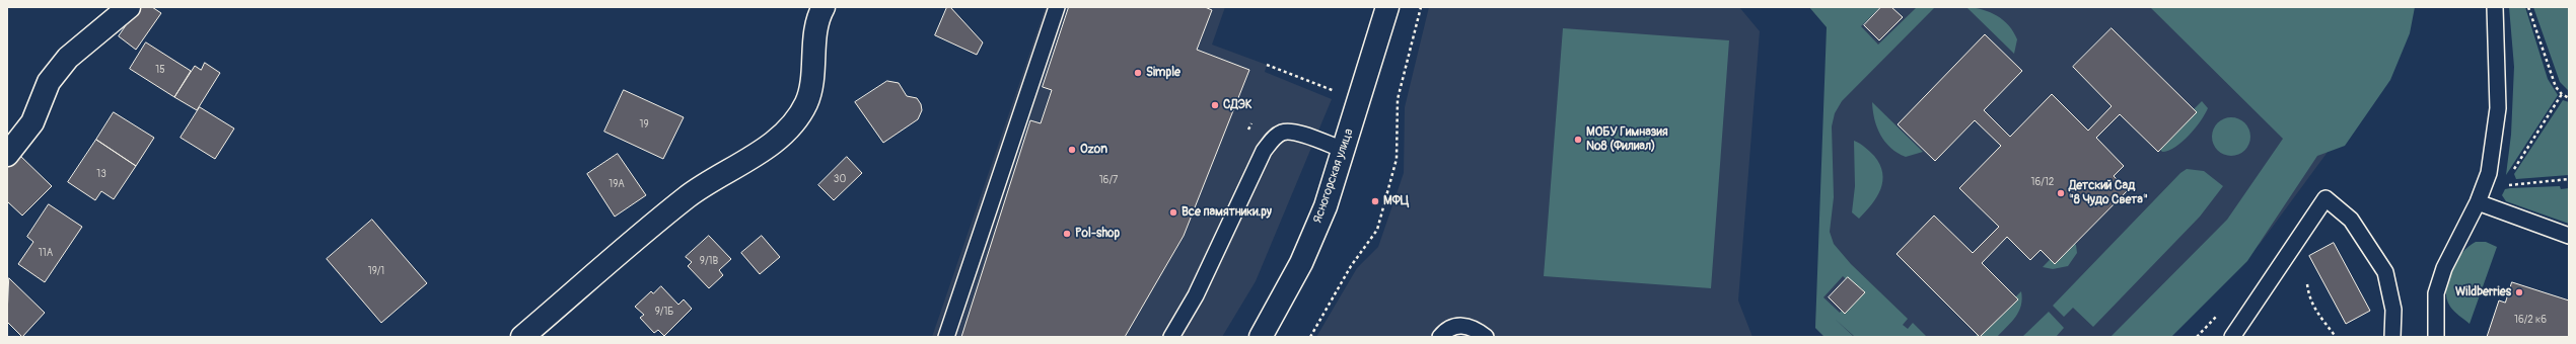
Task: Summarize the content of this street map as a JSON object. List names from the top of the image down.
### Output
{
  "streets": {
    "street": ["Ясногорская улица"]
  },
  "places": [
    "Simple",
    "СДЭК",
    "МОБУ Гимназия №8 (Филиал)",
    "Ozon",
    "Детский Сад \"8 Чудо Света\"",
    "МФЦ",
    "Все памятники.ру",
    "Pol-shop",
    "Wildberries"
  ],
  "house_numbers": [
    "15",
    "19",
    "13",
    "30",
    "16/7",
    "16/12",
    "19А",
    "11А",
    "9/1В",
    "19/1",
    "9/1Б",
    "16/2 к6"
  ]
}
